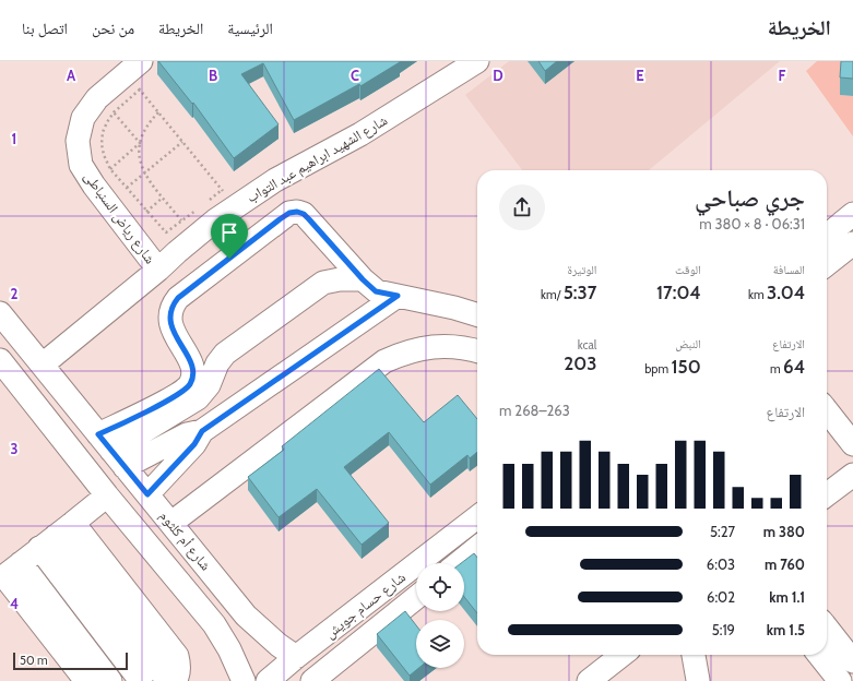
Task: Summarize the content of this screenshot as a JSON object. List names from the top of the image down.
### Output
{
  "streets": {
    "street": [
      "شارع الشهيد ابراهيم عبد التواب",
      "شارع رياض السنباطى",
      "شارع أم كلثوم",
      "شارع حسام جويش"
    ]
  },
  "crossings": [
    ["شارع الشهيد ابراهيم عبد التواب", "شارع رياض السنباطى"],
    ["شارع الشهيد ابراهيم عبد التواب", "شارع أم كلثوم"],
    ["شارع أم كلثوم", "شارع حسام جويش"]
  ],
  "scale_bar": "50 m",
  "page": {
    "header": "الخريطة",
    "nav": [
      "الرئيسية",
      "الخريطة",
      "من نحن",
      "اتصل بنا"
    ],
    "heading": ["جري صباحي", "06:31 · 8 × 380 m"],
    "stats": [
      ["المسافة", "3.04 km"],
      ["الوقت", "17:04"],
      ["الوتيرة", "5:37 /km"],
      ["الارتفاع", "64 m"],
      ["النبض", "150 bpm"],
      ["kcal", "203"]
    ],
    "chart": ["الارتفاع", "263–268 m"],
    "list": [
      {
        "name": "380 m",
        "note": "5:27"
      },
      {
        "name": "760 m",
        "note": "6:03"
      },
      {
        "name": "1.1 km",
        "note": "6:02"
      },
      {
        "name": "1.5 km",
        "note": "5:19"
      }
    ],
    "scale": "50 m"
  },
  "grid": {
    "columns": [
      "A",
      "B",
      "C",
      "D",
      "E",
      "F"
    ],
    "rows": [
      "1",
      "2",
      "3",
      "4"
    ]
  }
}
